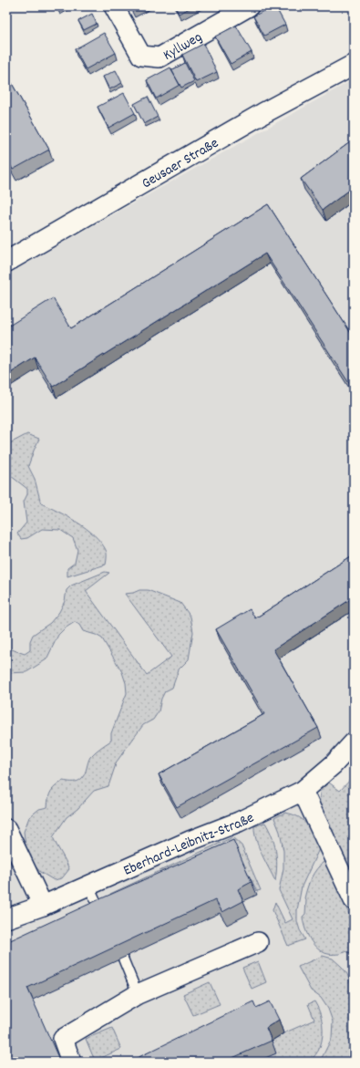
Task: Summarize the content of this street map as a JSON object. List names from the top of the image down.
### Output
{
  "streets": {
    "street": ["Kyllweg", "Geusaer Straße", "Eberhard-Leibnitz-Straße"]
  }
}
